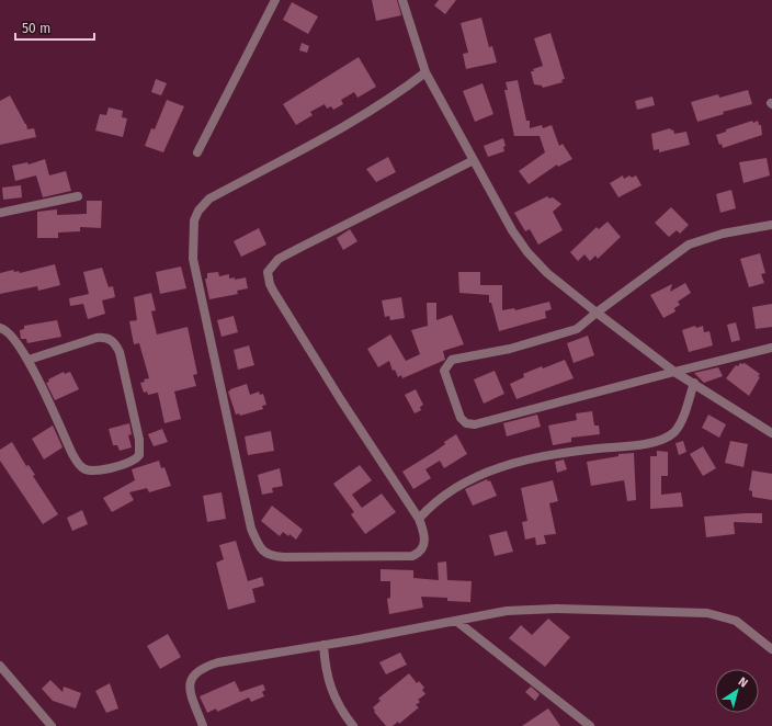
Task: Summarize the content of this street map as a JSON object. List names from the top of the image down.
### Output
{
  "scale_bar": "50 m",
  "north": "top right"
}
